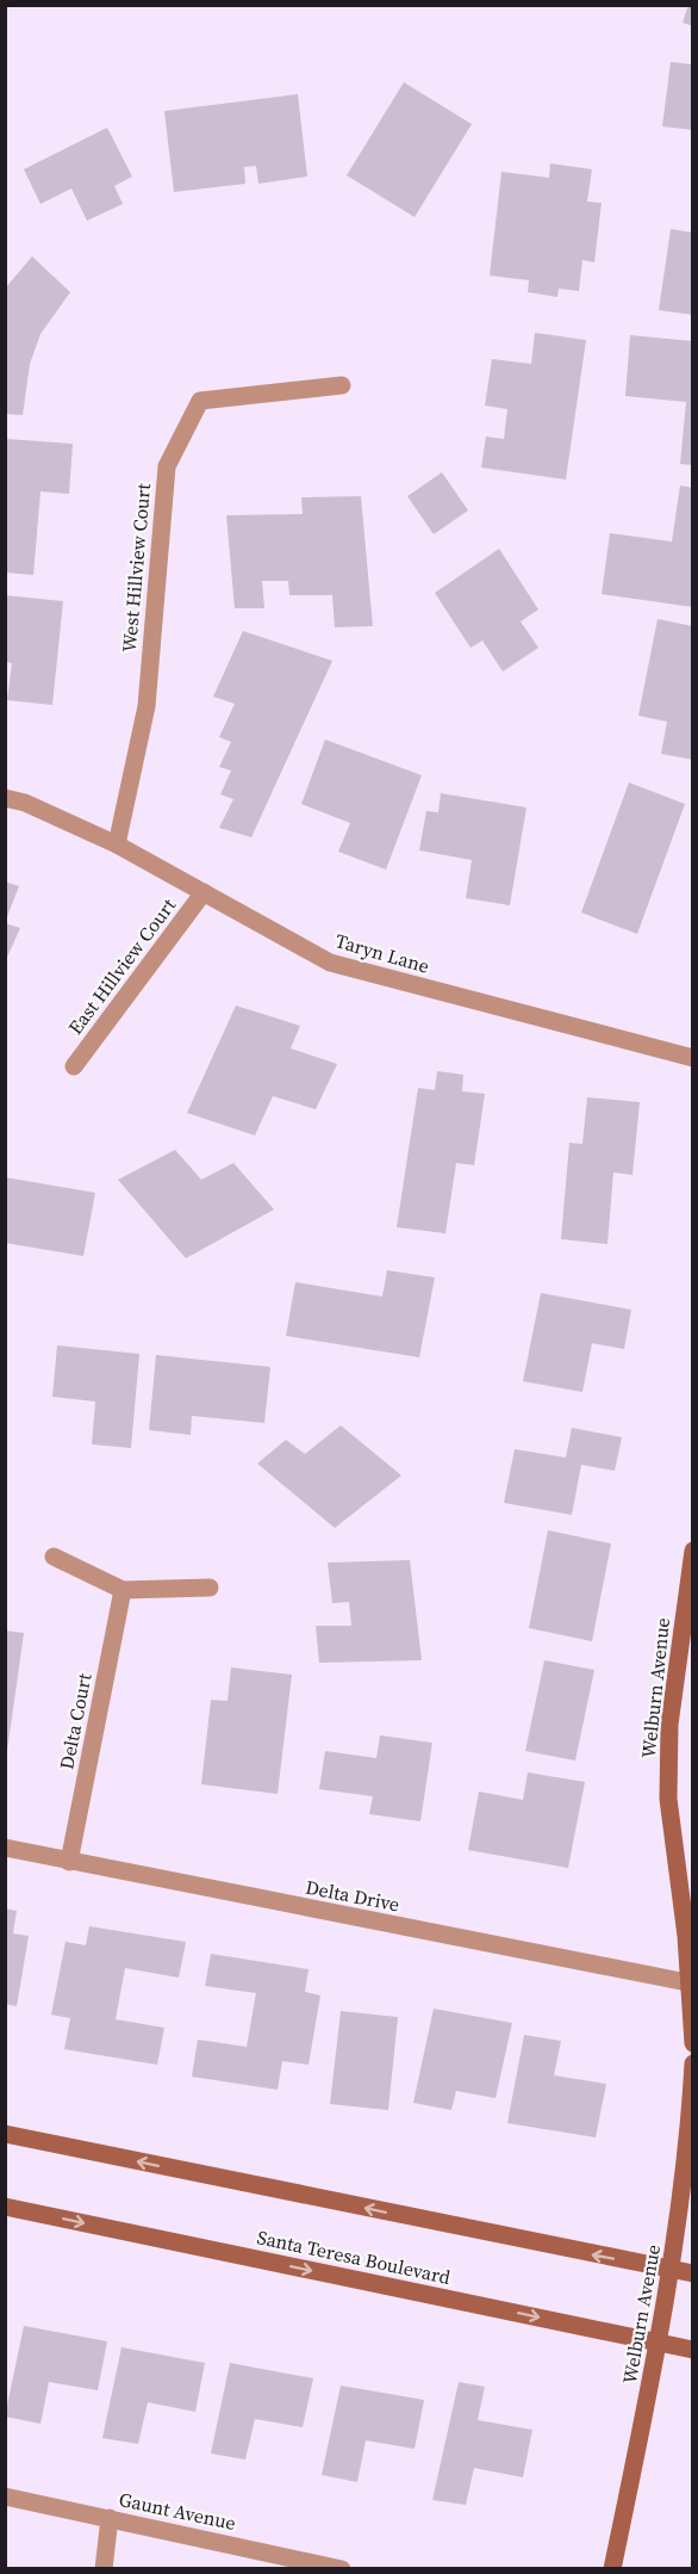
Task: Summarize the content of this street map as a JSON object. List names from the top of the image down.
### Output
{
  "streets": {
    "main road": ["Welburn Avenue", "Santa Teresa Boulevard"],
    "street": [
      "West Hillview Court",
      "Taryn Lane",
      "East Hillview Court",
      "Delta Court",
      "Delta Drive",
      "Gaunt Avenue"
    ]
  },
  "crossings": [
    ["West Hillview Court", "Taryn Lane"],
    ["Taryn Lane", "East Hillview Court"],
    ["Welburn Avenue", "Delta Drive"],
    ["Welburn Avenue", "Santa Teresa Boulevard"],
    ["Delta Court", "Delta Drive"]
  ]
}
